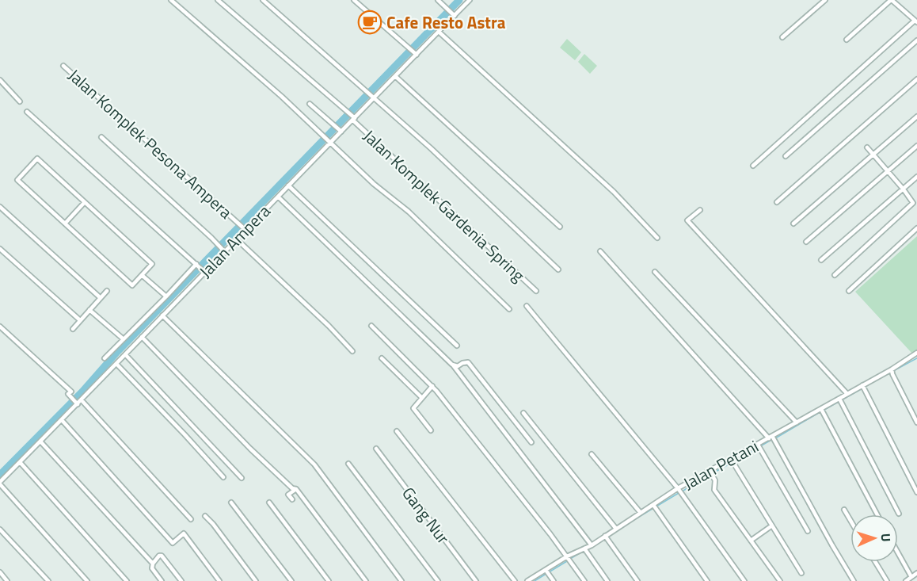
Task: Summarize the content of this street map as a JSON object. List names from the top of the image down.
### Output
{
  "streets": {
    "street": [
      "Jalan Komplek Pesona Ampera",
      "Jalan Komplek Gardenia Spring",
      "Jalan Ampera",
      "Jalan Petani",
      "Gang Nur"
    ]
  },
  "crossings": [
    ["Jalan Komplek Pesona Ampera", "Jalan Ampera"],
    ["Jalan Komplek Gardenia Spring", "Jalan Ampera"]
  ],
  "places": {
    "cafe": ["Cafe Resto Astra"]
  },
  "north": "right"
}
